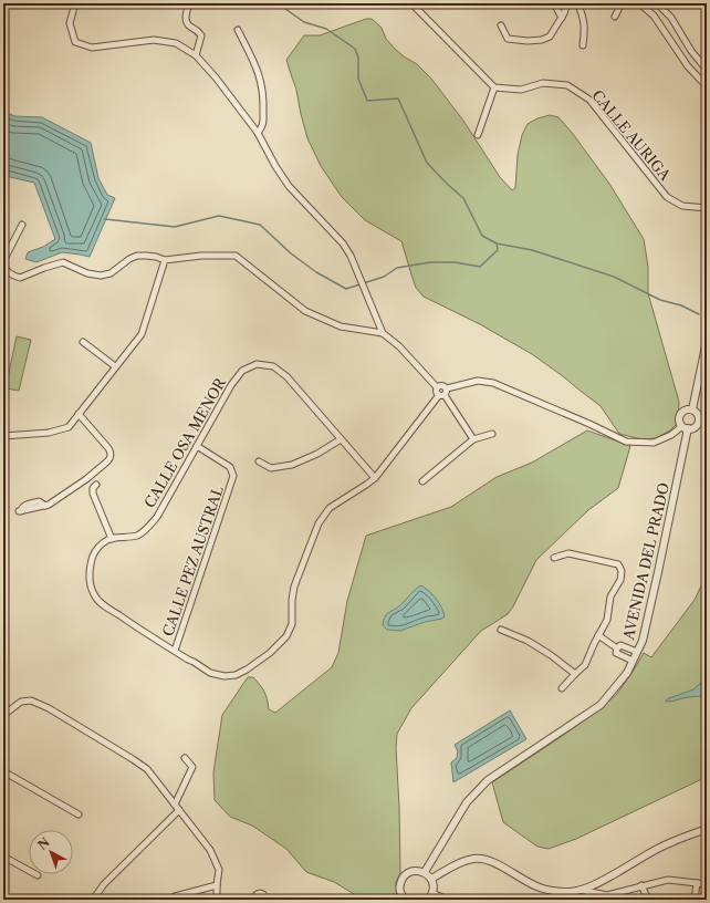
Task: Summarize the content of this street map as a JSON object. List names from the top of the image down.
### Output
{
  "streets": {
    "street": [
      "CALLE AURIGA",
      "CALLE OSA MENOR",
      "CALLE PEZ AUSTRAL",
      "AVENIDA DEL PRADO"
    ]
  },
  "crossings": [
    ["CALLE OSA MENOR", "CALLE PEZ AUSTRAL"]
  ],
  "north": "top left"
}
